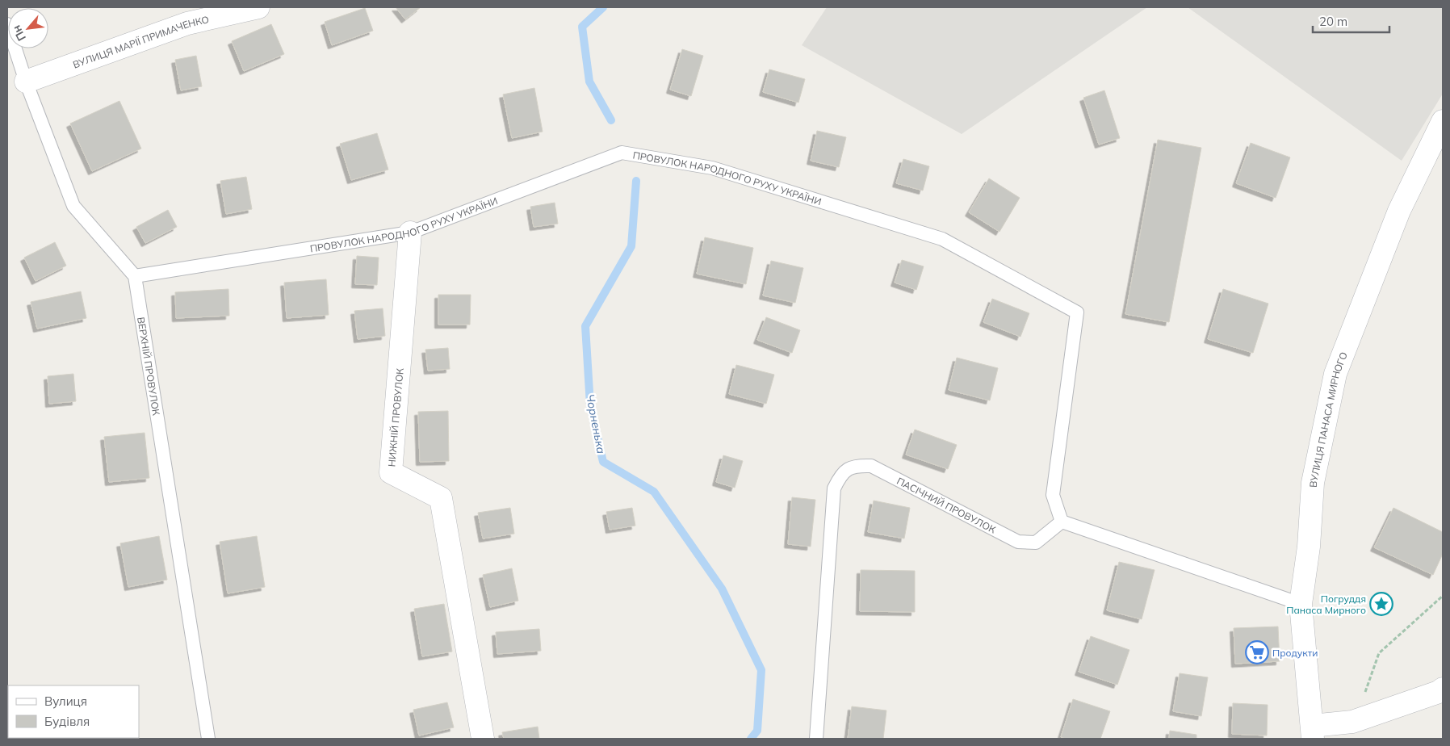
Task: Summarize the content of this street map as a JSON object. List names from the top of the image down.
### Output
{
  "streets": {
    "street": ["ВУЛИЦЯ МАРІЇ ПРИМАЧЕНКО", "НИЖНІЙ ПРОВУЛОК", "ВУЛИЦЯ ПАНАСА МИРНОГО"],
    "lane": ["ПРОВУЛОК НАРОДНОГО РУХУ УКРАЇНИ", "ВЕРХНІЙ ПРОВУЛОК", "ПАСІЧНИЙ ПРОВУЛОК"]
  },
  "crossings": [
    ["ПРОВУЛОК НАРОДНОГО РУХУ УКРАЇНИ", "ВЕРХНІЙ ПРОВУЛОК"],
    ["ПРОВУЛОК НАРОДНОГО РУХУ УКРАЇНИ", "НИЖНІЙ ПРОВУЛОК"],
    ["ПРОВУЛОК НАРОДНОГО РУХУ УКРАЇНИ", "ПАСІЧНИЙ ПРОВУЛОК"]
  ],
  "water": ["Чорненька"],
  "places": {
    "place": ["Погруддя Панаса Мирного"],
    "supermarket": ["Продукти"]
  },
  "legend": ["Вулиця", "Будівля"],
  "scale_bar": "20 m",
  "north": "bottom left"
}
